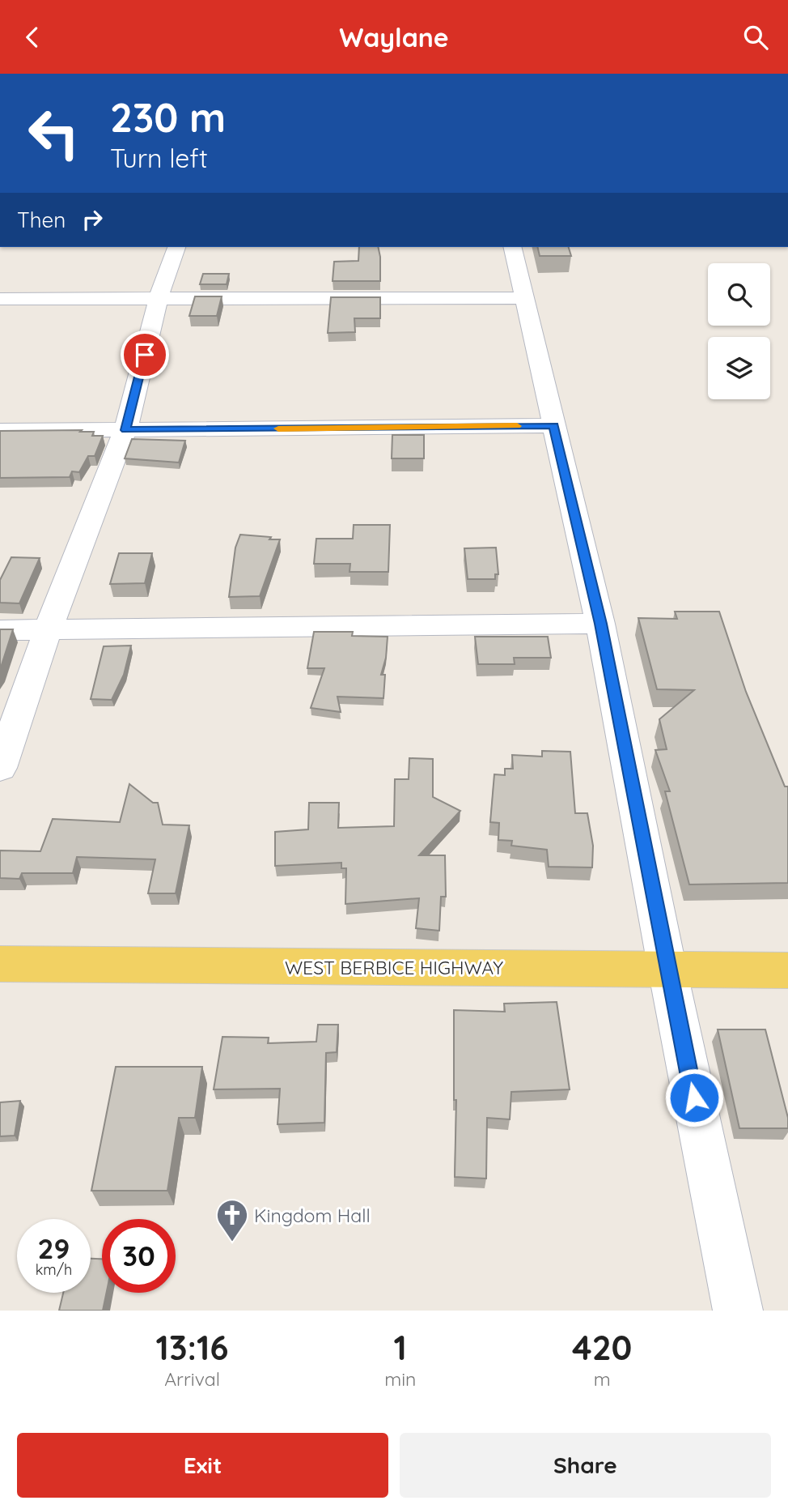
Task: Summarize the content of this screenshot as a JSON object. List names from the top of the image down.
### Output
{
  "streets": {
    "main road": ["WEST BERBICE HIGHWAY"]
  },
  "places": {
    "church": ["Kingdom Hall"]
  },
  "page": {
    "header": "Waylane",
    "turn": ["230 m", "Turn left"],
    "then": "Then",
    "speed": "29 km/h",
    "limit": "30",
    "eta": [
      "13:16",
      "Arrival",
      "1",
      "min",
      "420",
      "m"
    ],
    "buttons": ["Exit", "Share"]
  }
}
